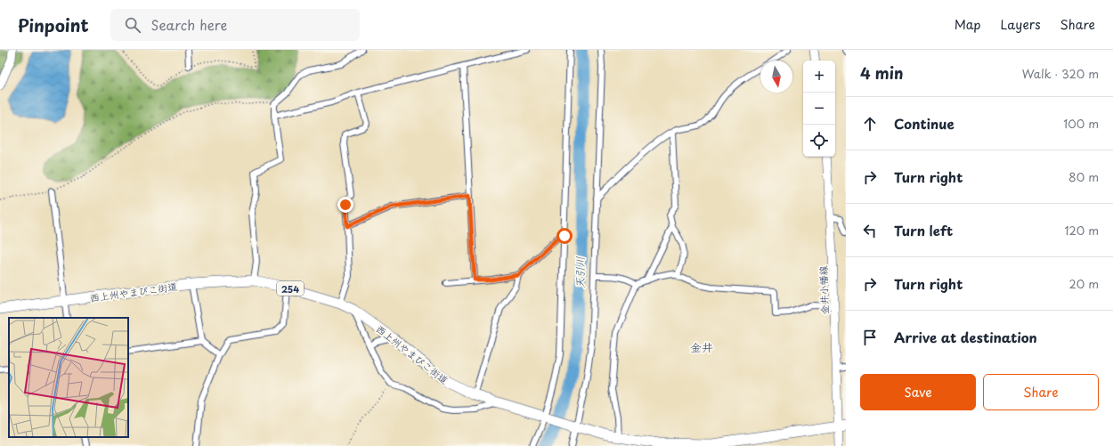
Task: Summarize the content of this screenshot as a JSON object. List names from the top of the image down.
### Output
{
  "streets": {
    "highway": ["254", "西上州やまびこ街道"],
    "main road": ["金井小幡線"]
  },
  "crossings": [
    ["金井小幡線", "西上州やまびこ街道"]
  ],
  "districts": ["金井"],
  "water": ["天引川"],
  "north": "bottom",
  "page": {
    "header": "Pinpoint",
    "search": "Search here",
    "nav": ["Map", "Layers", "Share"],
    "heading": ["4 min", "Walk · 320 m"],
    "map_buttons": ["+", "−"],
    "list": [
      ["Continue", "100 m"],
      ["Turn right", "80 m"],
      ["Turn left", "120 m"],
      ["Turn right", "20 m"],
      "Arrive at destination"
    ],
    "buttons": ["Save", "Share"]
  }
}
